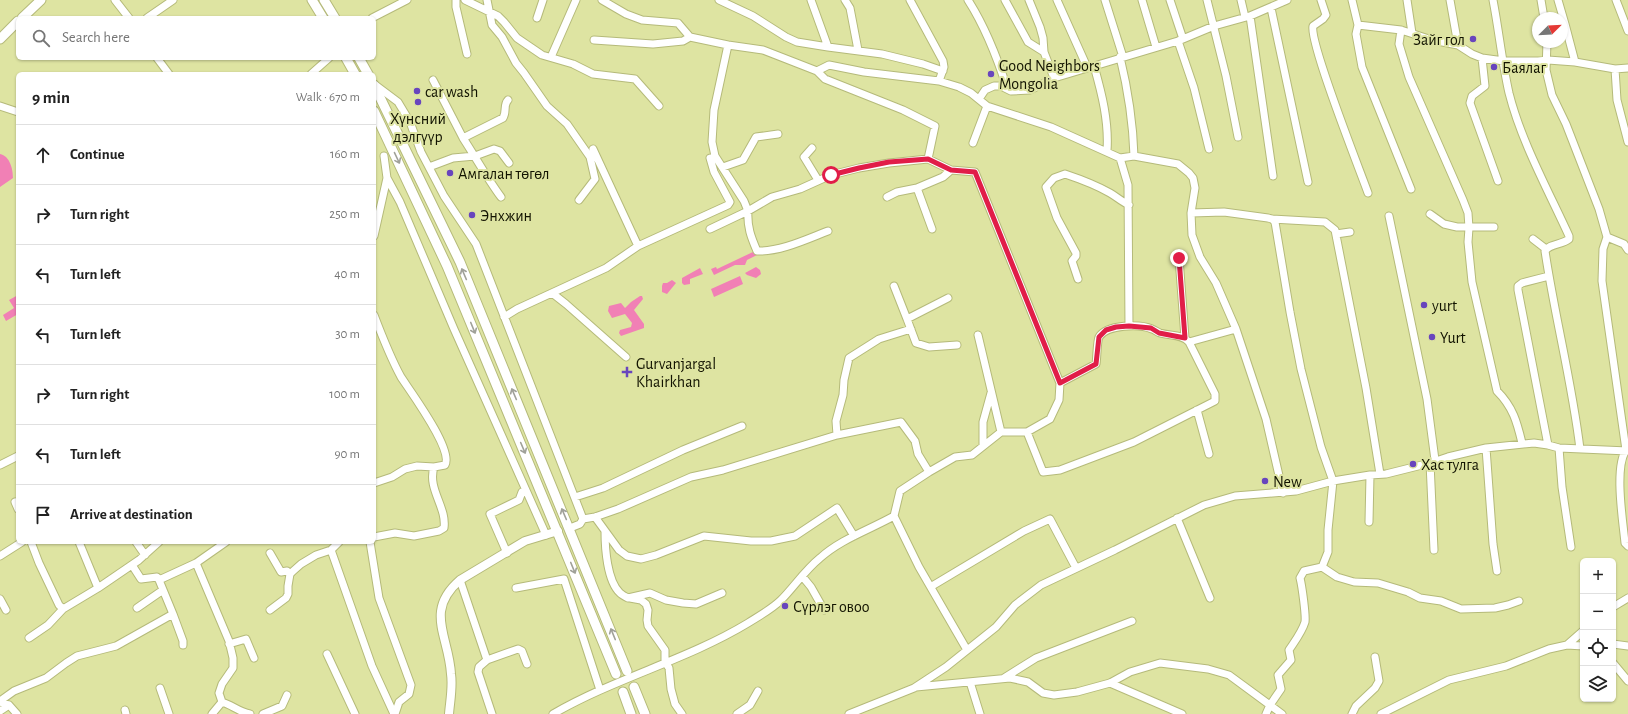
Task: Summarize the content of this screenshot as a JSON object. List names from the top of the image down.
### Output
{
  "places": {
    "other": [
      "Зайг гол",
      "Баялаг",
      "Good Neighbors Mongolia",
      "car wash",
      "Хүнсний дэлгүүр",
      "Амгалан төгөл",
      "Энхжин",
      "yurt",
      "Yurt",
      "Хас тулга",
      "New",
      "Сүрлэг овоо"
    ],
    "health": ["Gurvanjargal Khairkhan"]
  },
  "north": "top right",
  "page": {
    "search": "Search here",
    "heading": ["9 min", "Walk · 670 m"],
    "list": [
      ["Continue", "160 m"],
      ["Turn right", "250 m"],
      ["Turn left", "40 m"],
      ["Turn left", "30 m"],
      ["Turn right", "100 m"],
      ["Turn left", "90 m"],
      "Arrive at destination"
    ],
    "map_buttons": ["+", "−"]
  }
}
